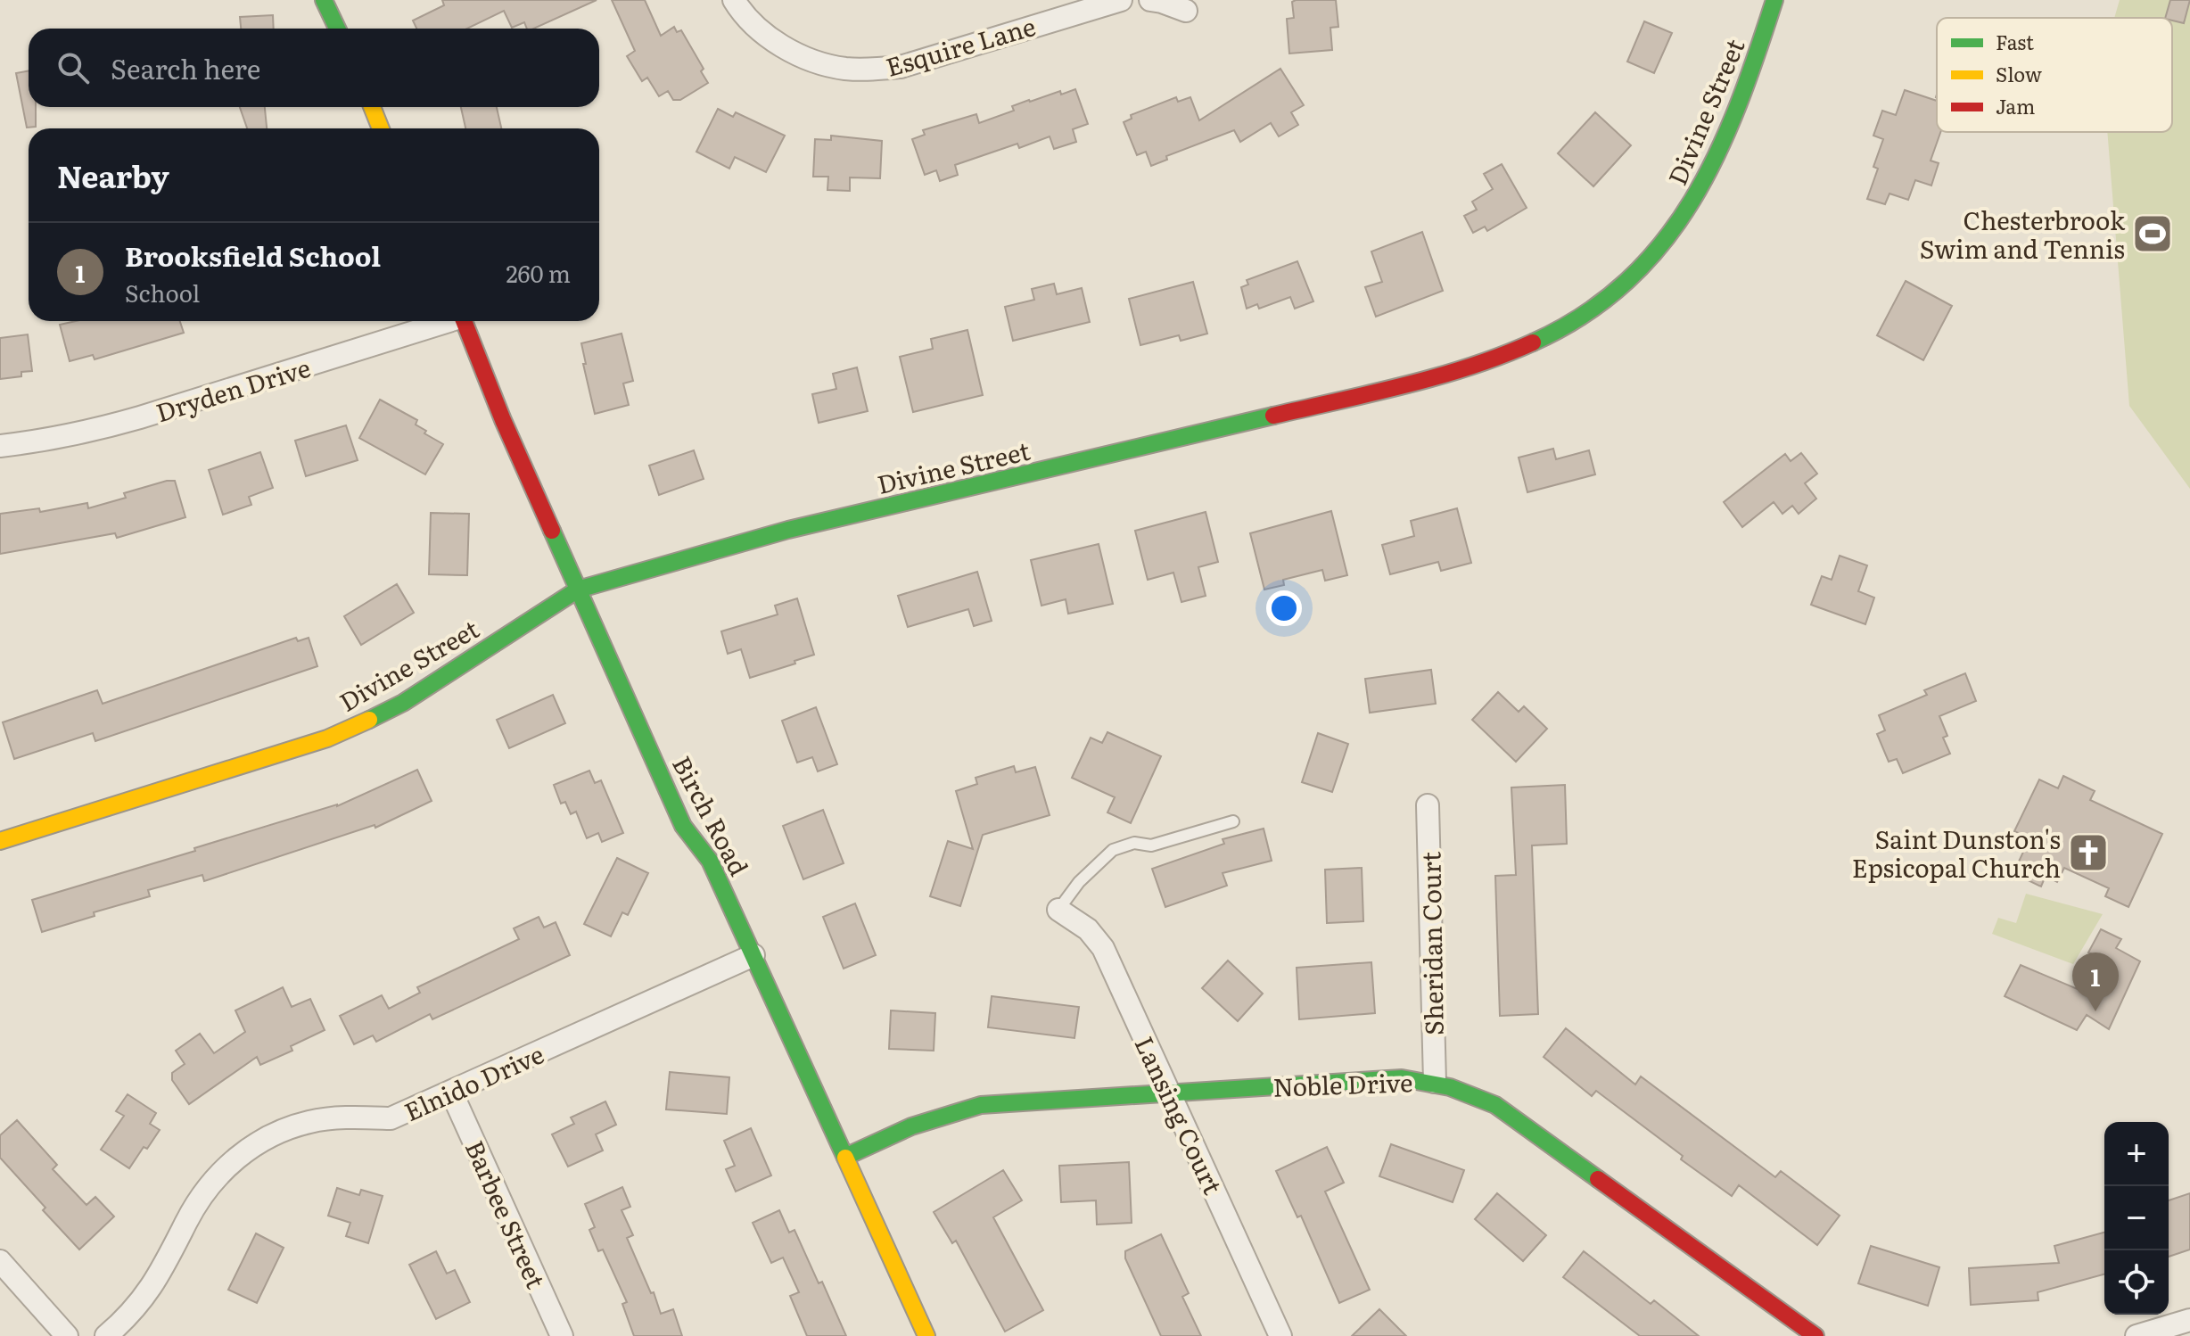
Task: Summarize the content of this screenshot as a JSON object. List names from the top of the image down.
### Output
{
  "streets": {
    "street": [
      "Esquire Lane",
      "Divine Street",
      "Dryden Drive",
      "Birch Road",
      "Sheridan Court",
      "Elnido Drive",
      "Noble Drive",
      "Lansing Court",
      "Barbee Street"
    ]
  },
  "crossings": [
    ["Divine Street", "Birch Road"],
    ["Birch Road", "Elnido Drive"],
    ["Birch Road", "Noble Drive"],
    ["Sheridan Court", "Noble Drive"],
    ["Elnido Drive", "Barbee Street"],
    ["Noble Drive", "Lansing Court"]
  ],
  "places": {
    "sports": ["Chesterbrook Swim and Tennis"],
    "church": ["Saint Dunston's Epsicopal Church"]
  },
  "legend": ["Fast", "Slow", "Jam"],
  "page": {
    "search": "Search here",
    "heading": "Nearby",
    "list": [
      {
        "mark": "1",
        "name": "Brooksfield School",
        "note": "School",
        "value": "260 m"
      }
    ],
    "pins": "1",
    "map_buttons": ["+", "−"]
  }
}
